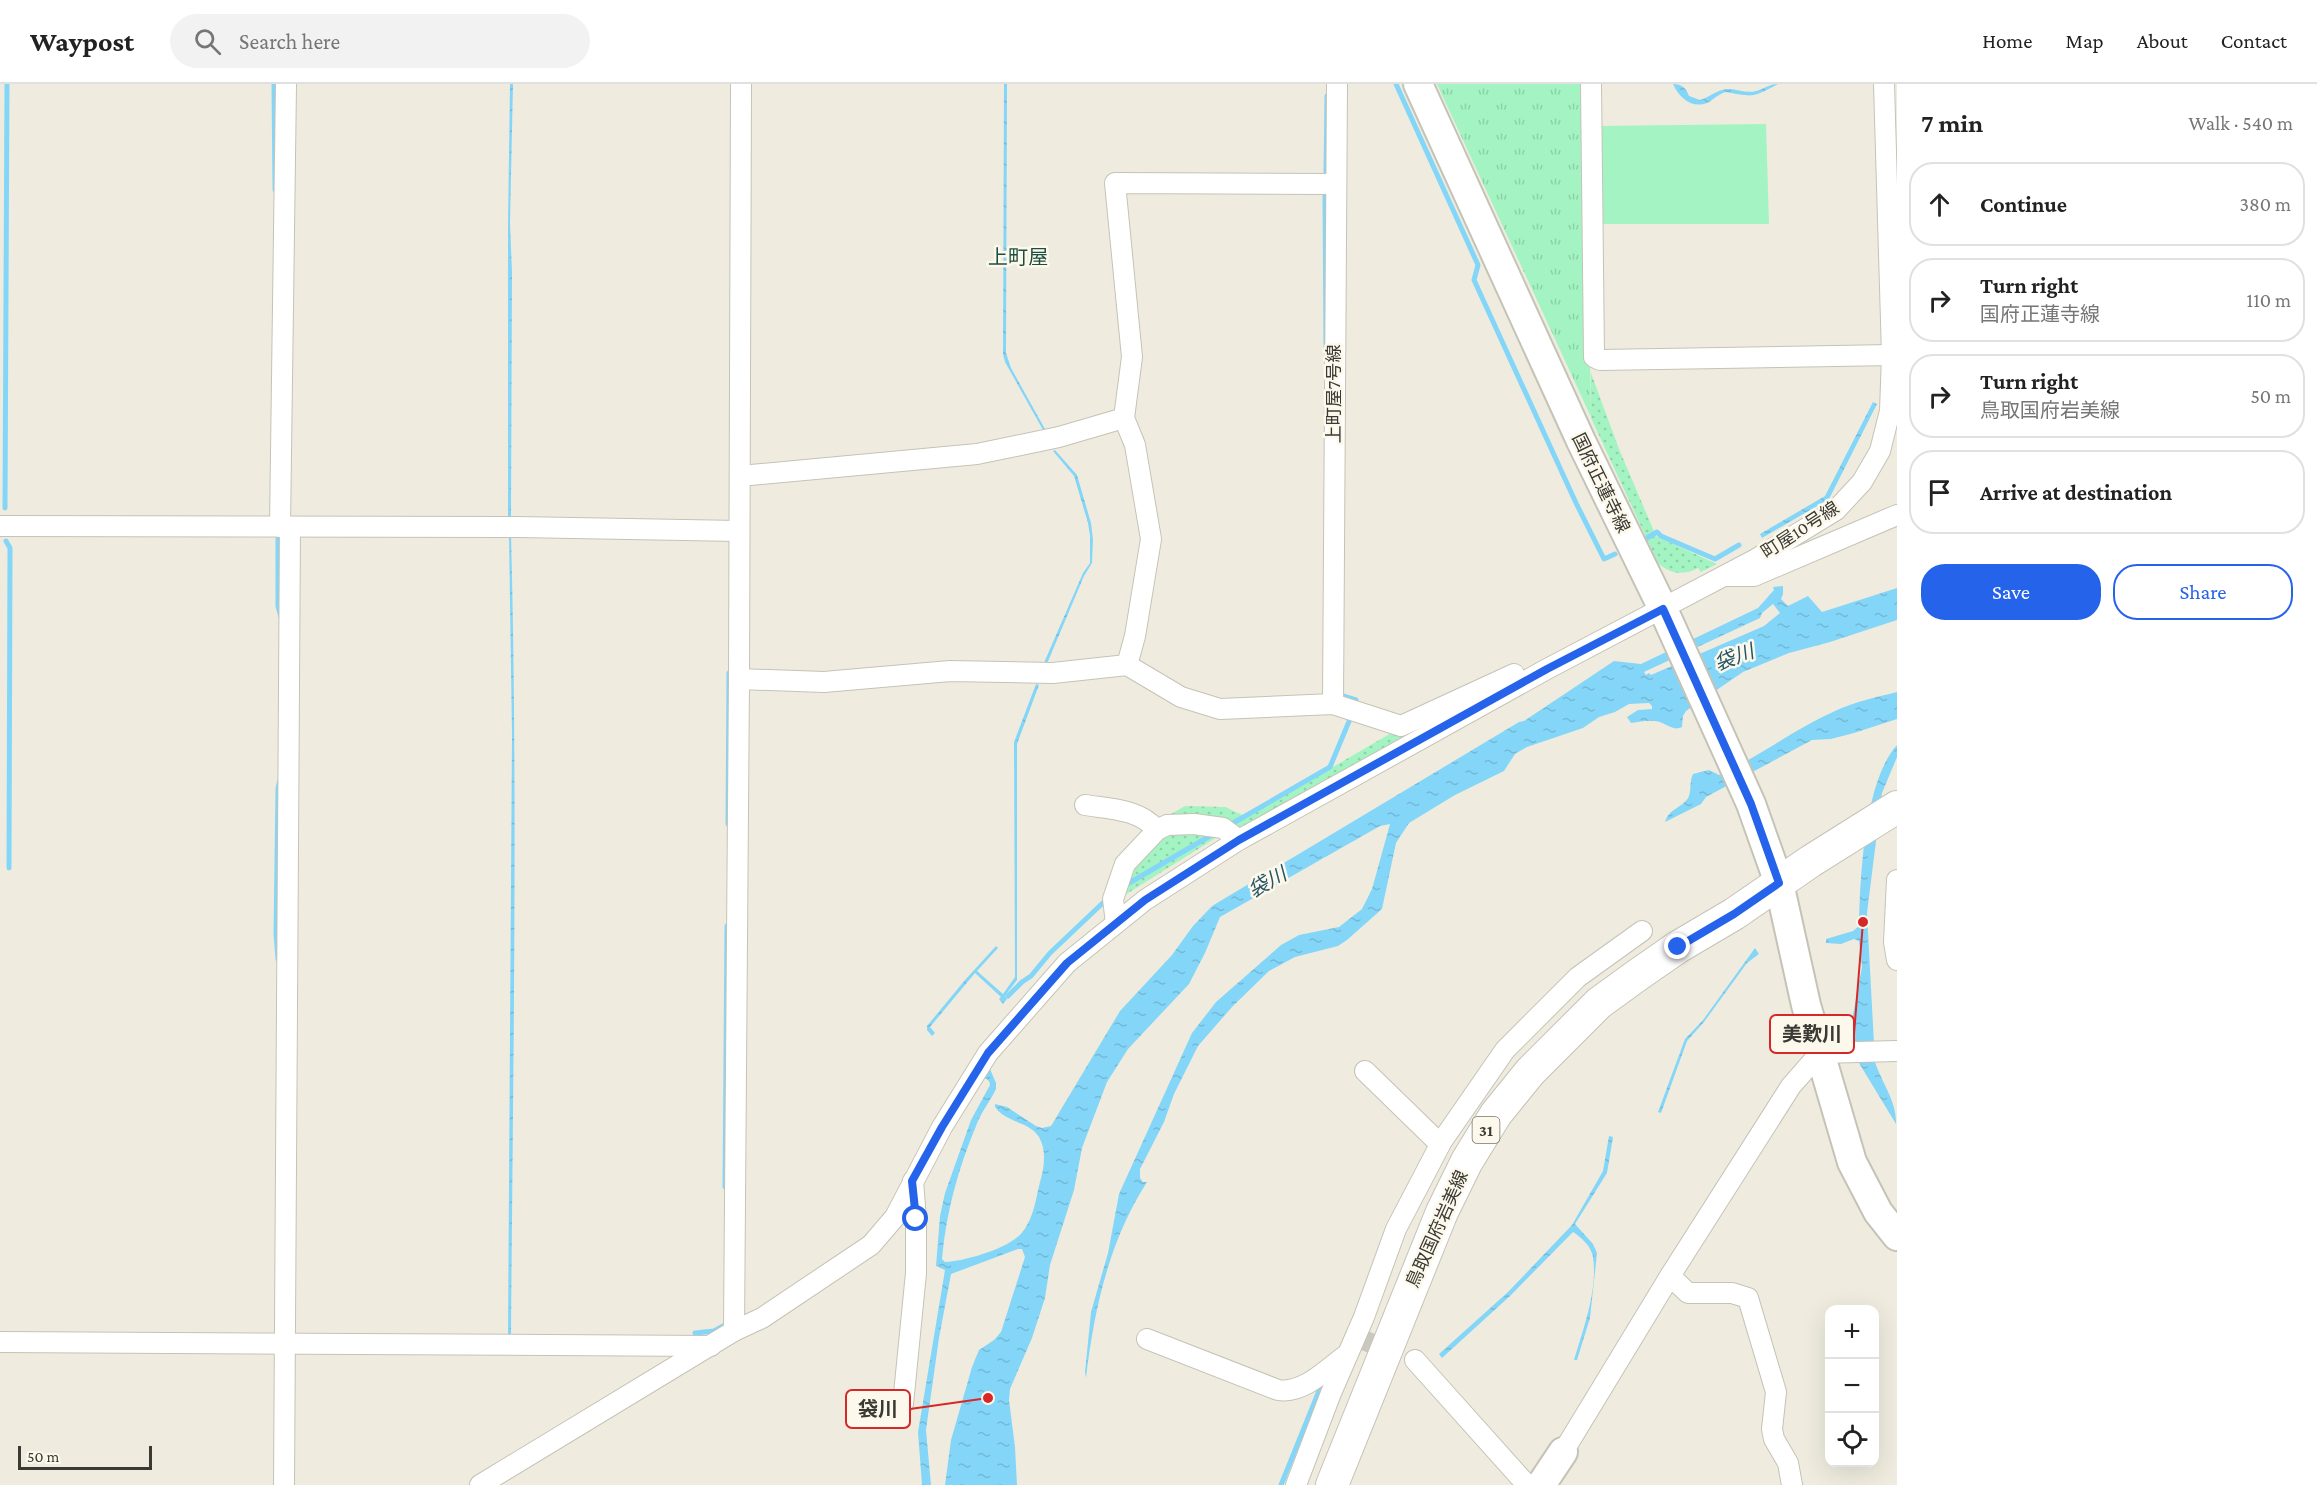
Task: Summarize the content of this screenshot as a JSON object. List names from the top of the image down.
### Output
{
  "streets": {
    "main road": ["国府正蓮寺線", "31", "鳥取国府岩美線"],
    "street": ["上町屋7号線", "町屋10号線"]
  },
  "crossings": [
    ["国府正蓮寺線", "町屋10号線"],
    ["国府正蓮寺線", "鳥取国府岩美線"]
  ],
  "districts": ["上町屋"],
  "water": ["袋川"],
  "places": ["美歎川", "袋川"],
  "scale_bar": "50 m",
  "page": {
    "header": "Waypost",
    "search": "Search here",
    "nav": [
      "Home",
      "Map",
      "About",
      "Contact"
    ],
    "heading": ["7 min", "Walk · 540 m"],
    "list": [
      ["Continue", "380 m"],
      ["Turn right", "国府正蓮寺線", "110 m"],
      ["Turn right", "鳥取国府岩美線", "50 m"],
      "Arrive at destination"
    ],
    "buttons": ["Save", "Share"],
    "map_buttons": ["+", "−"],
    "scale": "50 m"
  }
}
